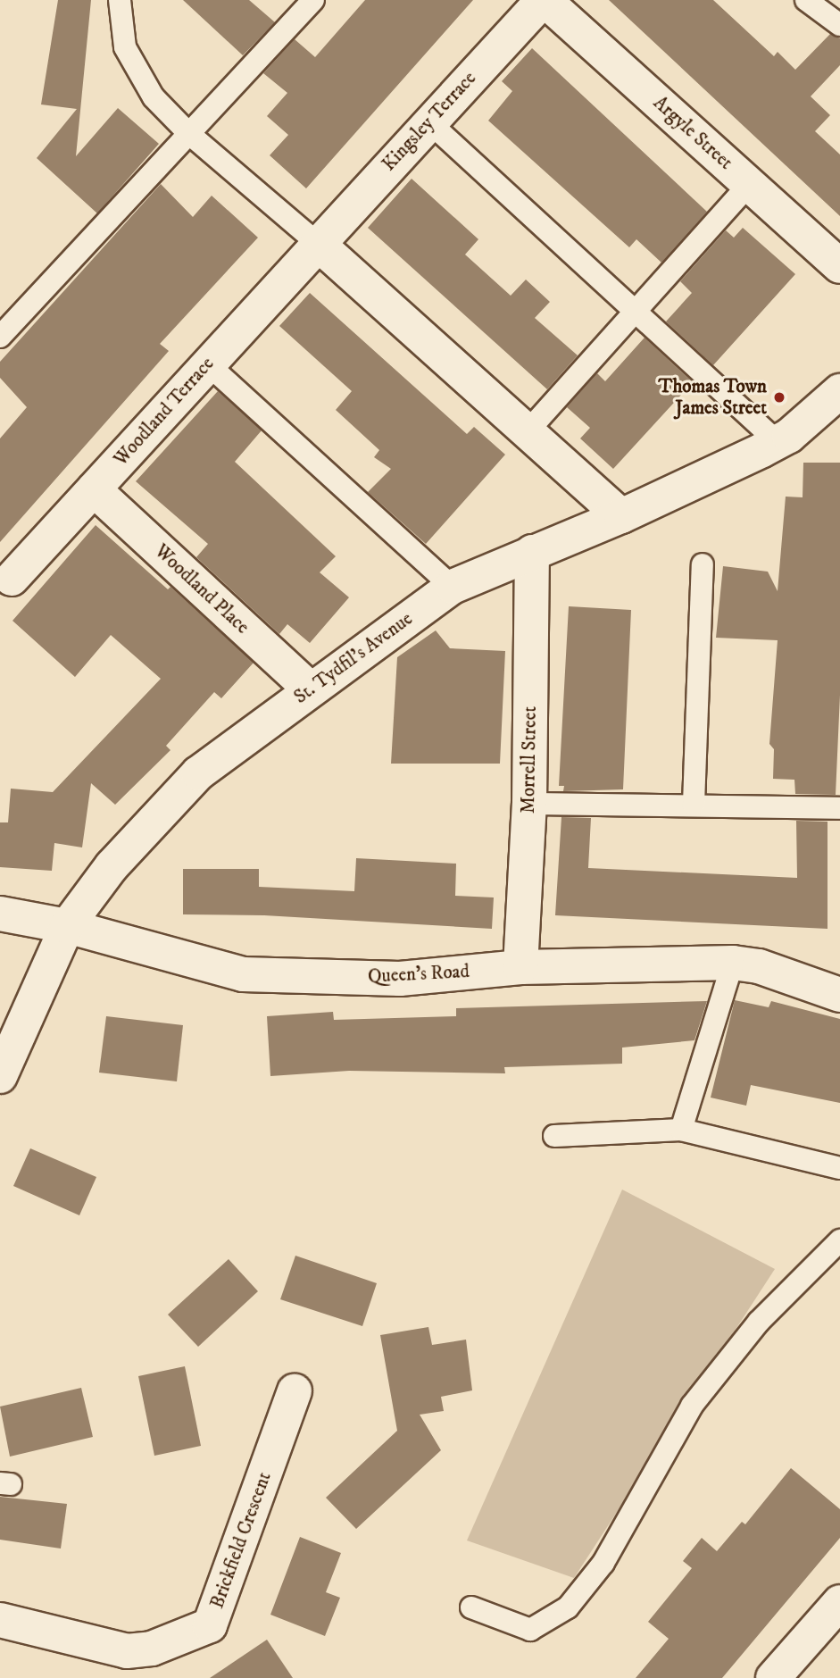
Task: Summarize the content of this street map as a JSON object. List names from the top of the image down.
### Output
{
  "streets": {
    "street": [
      "Kingsley Terrace",
      "Argyle Street",
      "Woodland Terrace",
      "Woodland Place",
      "St. Tydfil's Avenue",
      "Morrell Street",
      "Queen's Road",
      "Brickfield Crescent"
    ]
  },
  "crossings": [
    ["Kingsley Terrace", "Argyle Street"],
    ["Kingsley Terrace", "Woodland Terrace"],
    ["Woodland Terrace", "Woodland Place"],
    ["Woodland Place", "St. Tydfil's Avenue"],
    ["St. Tydfil's Avenue", "Morrell Street"],
    ["St. Tydfil's Avenue", "Queen's Road"],
    ["Morrell Street", "Queen's Road"]
  ],
  "places": ["Thomas Town James Street"]
}
